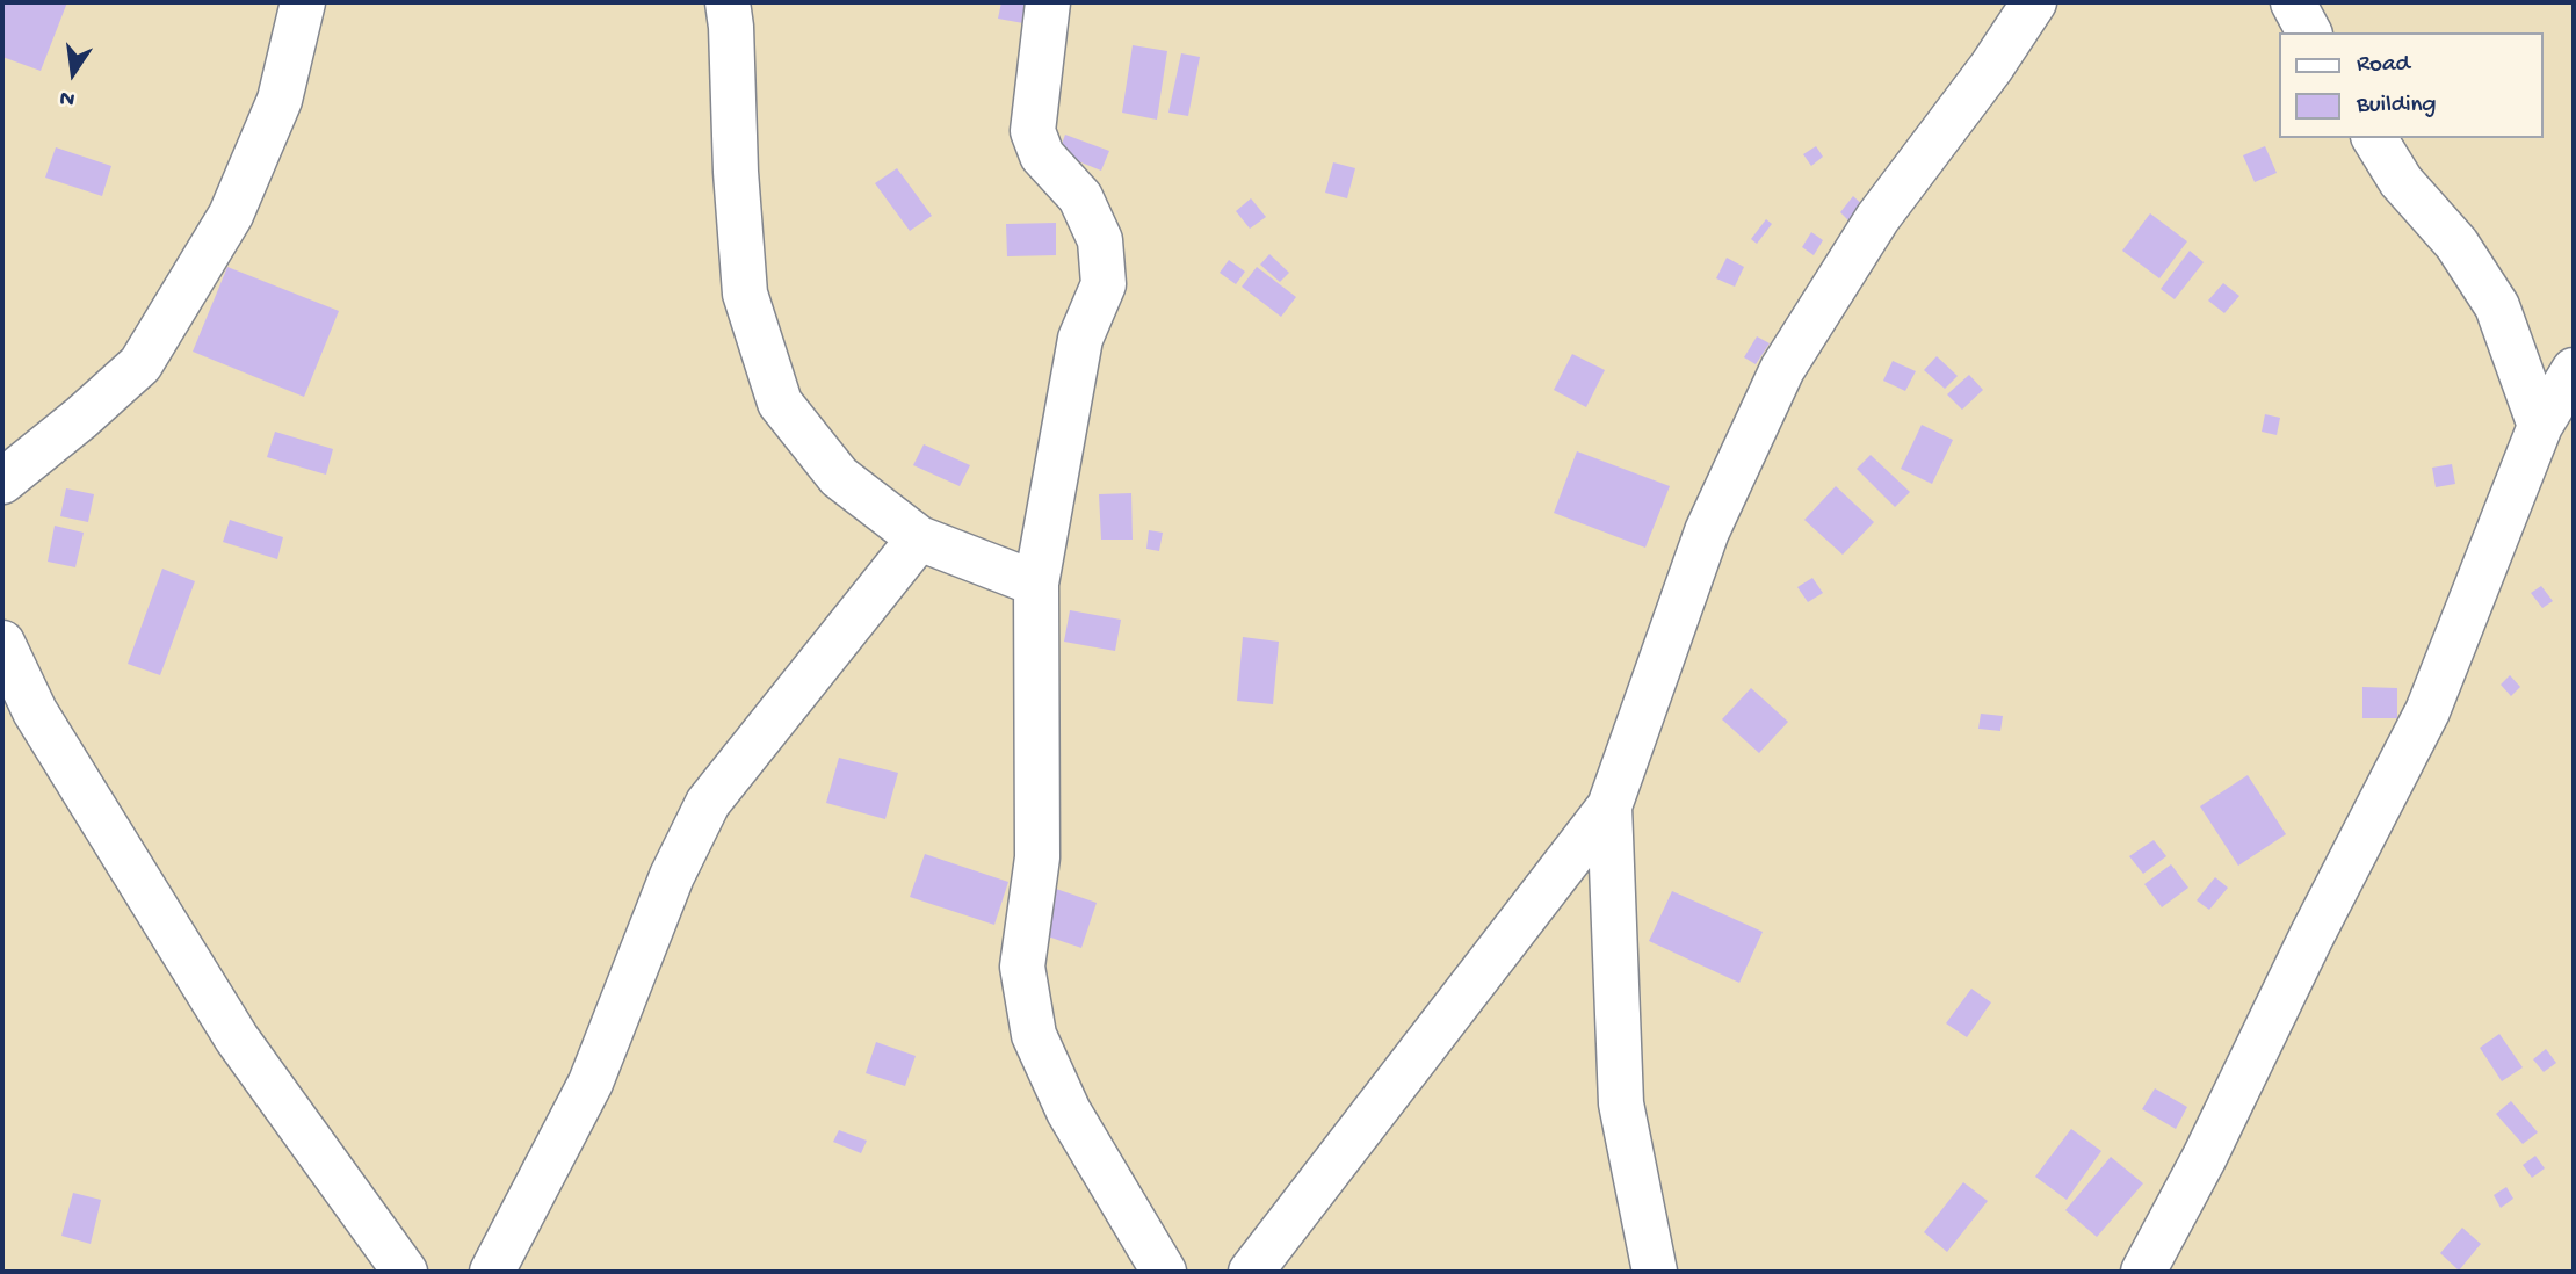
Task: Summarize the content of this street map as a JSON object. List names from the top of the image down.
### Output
{
  "legend": ["Road", "Building"],
  "north": "bottom"
}
